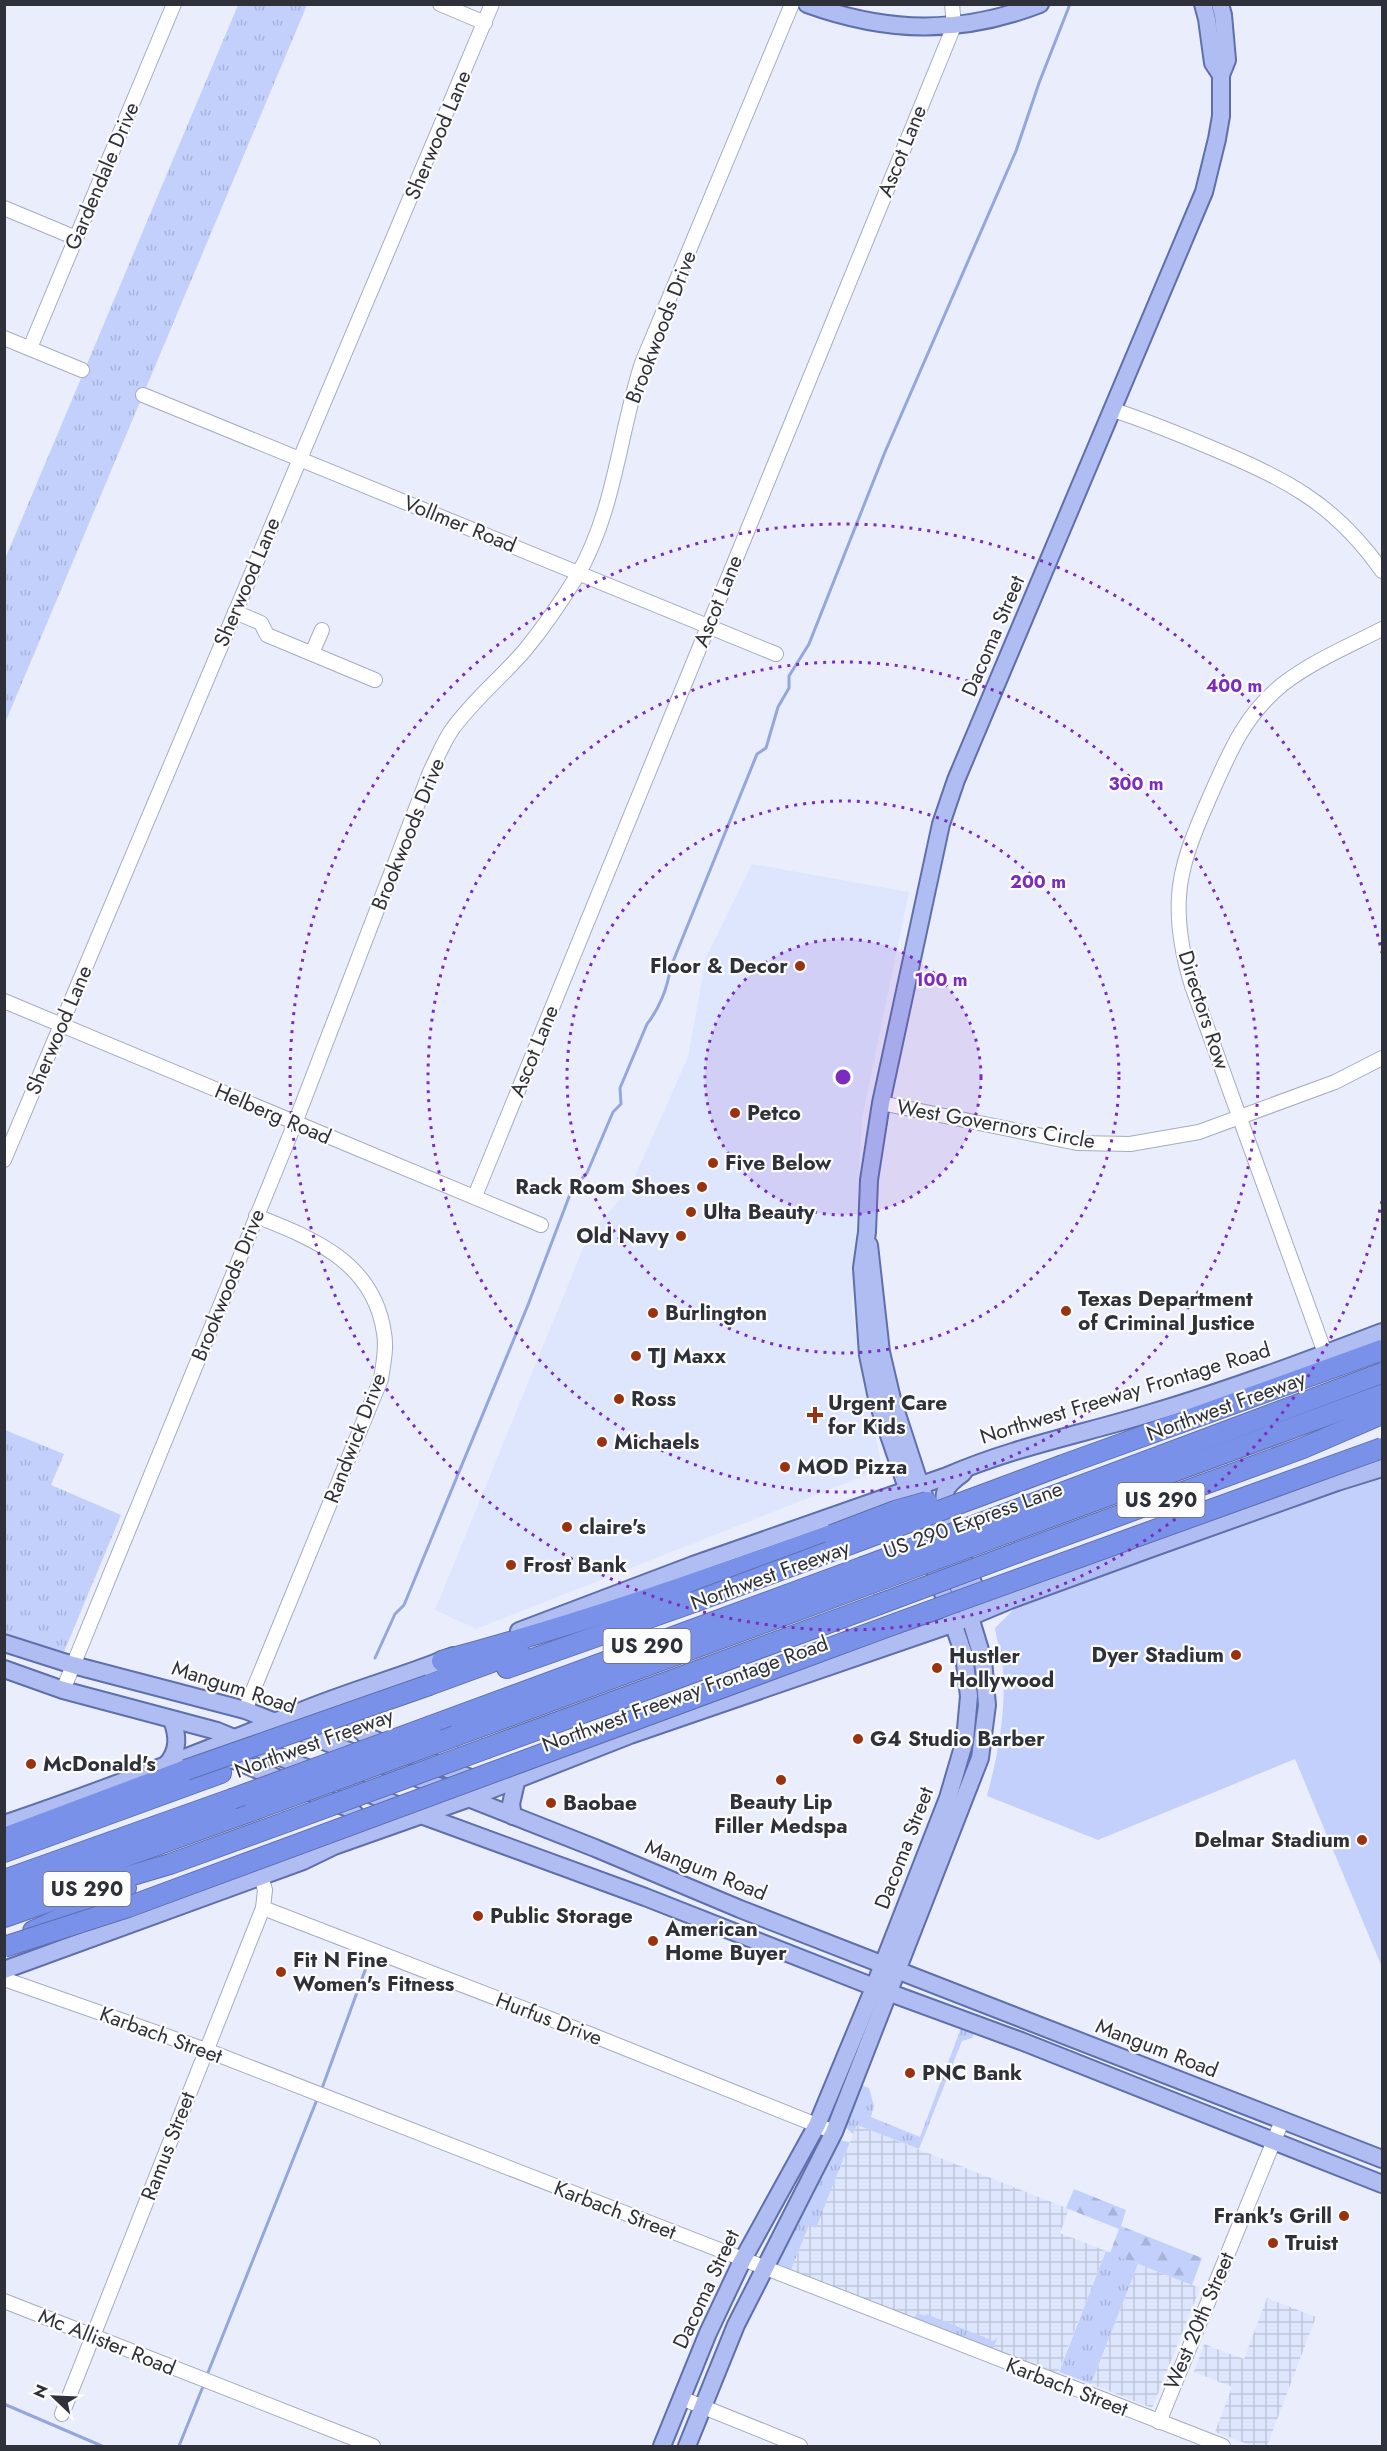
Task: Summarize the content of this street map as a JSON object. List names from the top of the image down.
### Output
{
  "streets": {
    "highway": ["Northwest Freeway", "US 290", "US 290 Express Lane"],
    "main road": ["Dacoma Street", "Northwest Freeway Frontage Road", "Mangum Road"],
    "street": [
      "Sherwood Lane",
      "Ascot Lane",
      "Gardendale Drive",
      "Brookwoods Drive",
      "Vollmer Road",
      "Directors Row",
      "Helberg Road",
      "West Governors Circle",
      "Randwick Drive",
      "Hurfus Drive",
      "Karbach Street",
      "Ramus Street",
      "West 20th Street",
      "Mc Allister Road"
    ]
  },
  "crossings": [
    ["Sherwood Lane", "Vollmer Road"],
    ["Sherwood Lane", "Helberg Road"],
    ["Ascot Lane", "Vollmer Road"],
    ["Ascot Lane", "Helberg Road"],
    ["Brookwoods Drive", "Vollmer Road"],
    ["Brookwoods Drive", "Helberg Road"],
    ["Brookwoods Drive", "Randwick Drive"],
    ["Brookwoods Drive", "Mangum Road"],
    ["Dacoma Street", "West Governors Circle"],
    ["Dacoma Street", "Northwest Freeway Frontage Road"],
    ["Dacoma Street", "Mangum Road"],
    ["Dacoma Street", "Hurfus Drive"],
    ["Dacoma Street", "Karbach Street"],
    ["Directors Row", "West Governors Circle"],
    ["Directors Row", "Northwest Freeway Frontage Road"],
    ["Northwest Freeway Frontage Road", "Mangum Road"],
    ["Northwest Freeway Frontage Road", "Ramus Street"],
    ["Northwest Freeway", "US 290 Express Lane"],
    ["Randwick Drive", "Mangum Road"],
    ["Mangum Road", "West 20th Street"],
    ["Hurfus Drive", "Ramus Street"],
    ["Karbach Street", "Ramus Street"],
    ["Karbach Street", "West 20th Street"],
    ["Ramus Street", "Mc Allister Road"]
  ],
  "places": {
    "other": [
      "Floor & Decor",
      "Petco",
      "Five Below",
      "Rack Room Shoes",
      "Ulta Beauty",
      "Old Navy",
      "Texas Department of Criminal Justice",
      "Burlington",
      "TJ Maxx",
      "Ross",
      "Michaels",
      "MOD Pizza",
      "claire's",
      "Frost Bank",
      "Dyer Stadium",
      "Hustler Hollywood",
      "G4 Studio Barber",
      "McDonald's",
      "Beauty Lip Filler Medspa",
      "Baobae",
      "Delmar Stadium",
      "Public Storage",
      "American Home Buyer",
      "Fit N Fine Women's Fitness",
      "PNC Bank",
      "Frank's Grill",
      "Truist"
    ],
    "health": ["Urgent Care for Kids"]
  },
  "north": "top left",
  "rings": [
    "400 m",
    "300 m",
    "200 m",
    "100 m"
  ]
}
